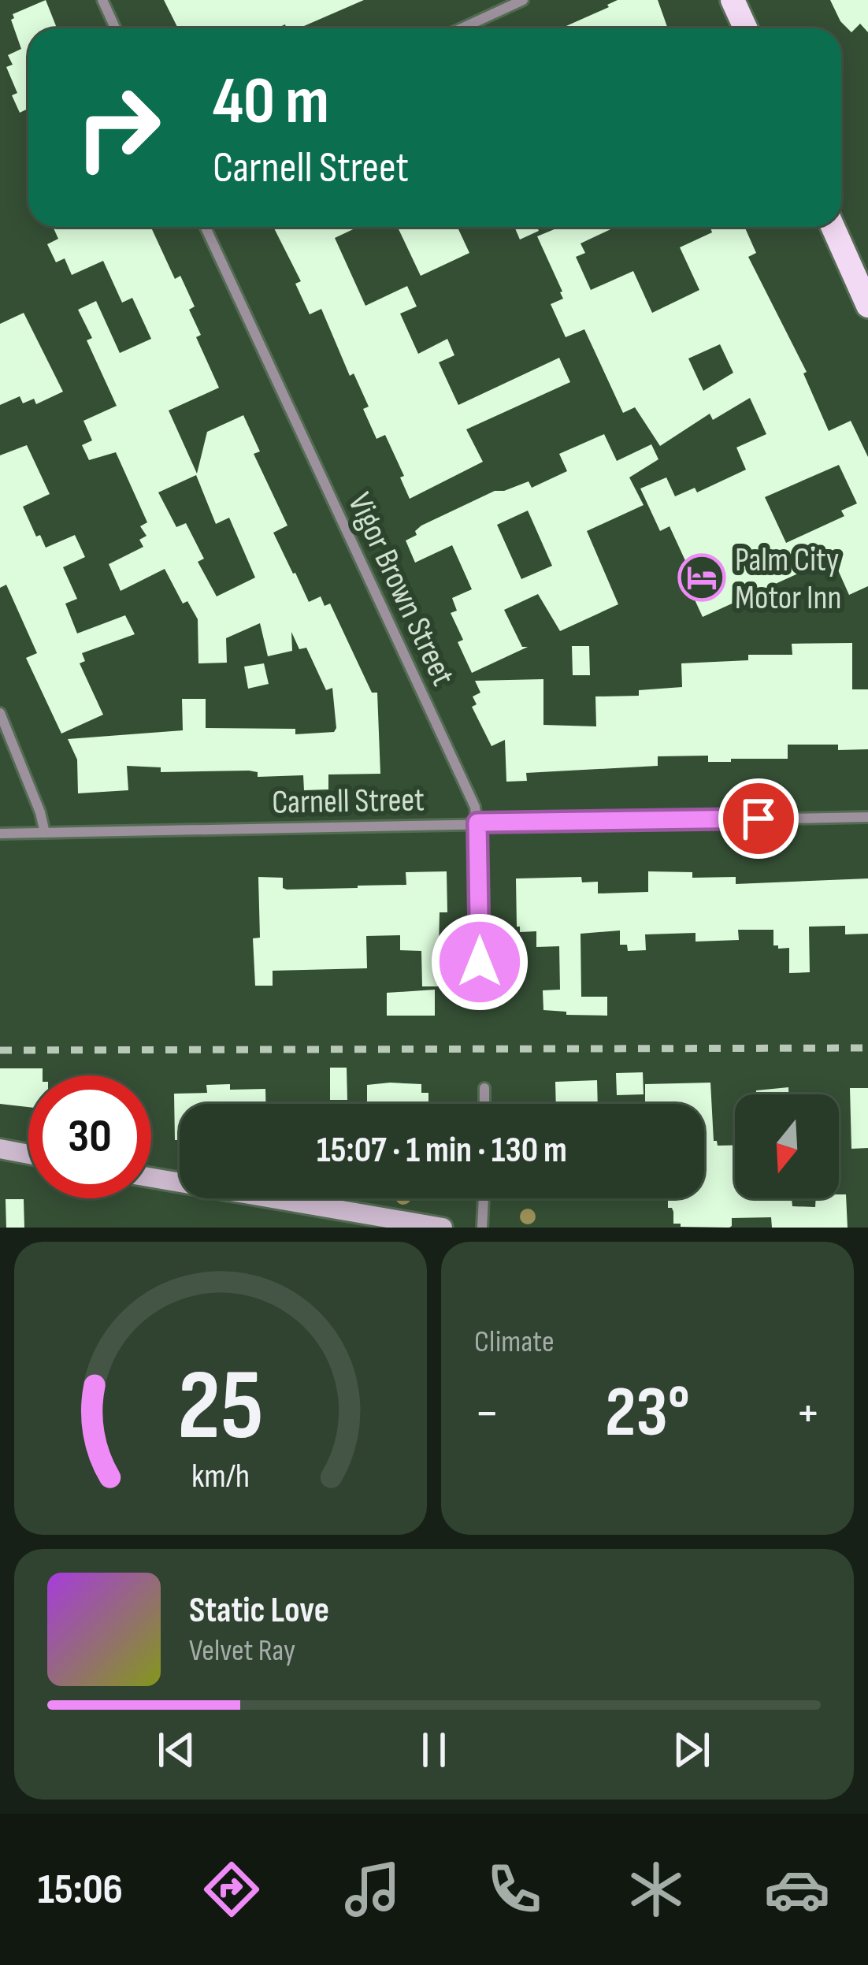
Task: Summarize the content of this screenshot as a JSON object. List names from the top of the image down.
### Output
{
  "streets": {
    "street": ["Vigor Brown Street", "Carnell Street"]
  },
  "crossings": [
    ["Vigor Brown Street", "Carnell Street"]
  ],
  "places": {
    "hotel": ["Palm City Motor Inn"]
  },
  "north": "bottom",
  "page": {
    "turn": ["40 m", "Carnell Street"],
    "limit": "30",
    "trip": "15:07 · 1 min · 130 m",
    "tile": "Climate",
    "heat": ["−", "23°", "+"],
    "song": ["Static Love", "Velvet Ray"],
    "tabs": "15:06",
    "gauge": ["25", "km/h"]
  }
}
